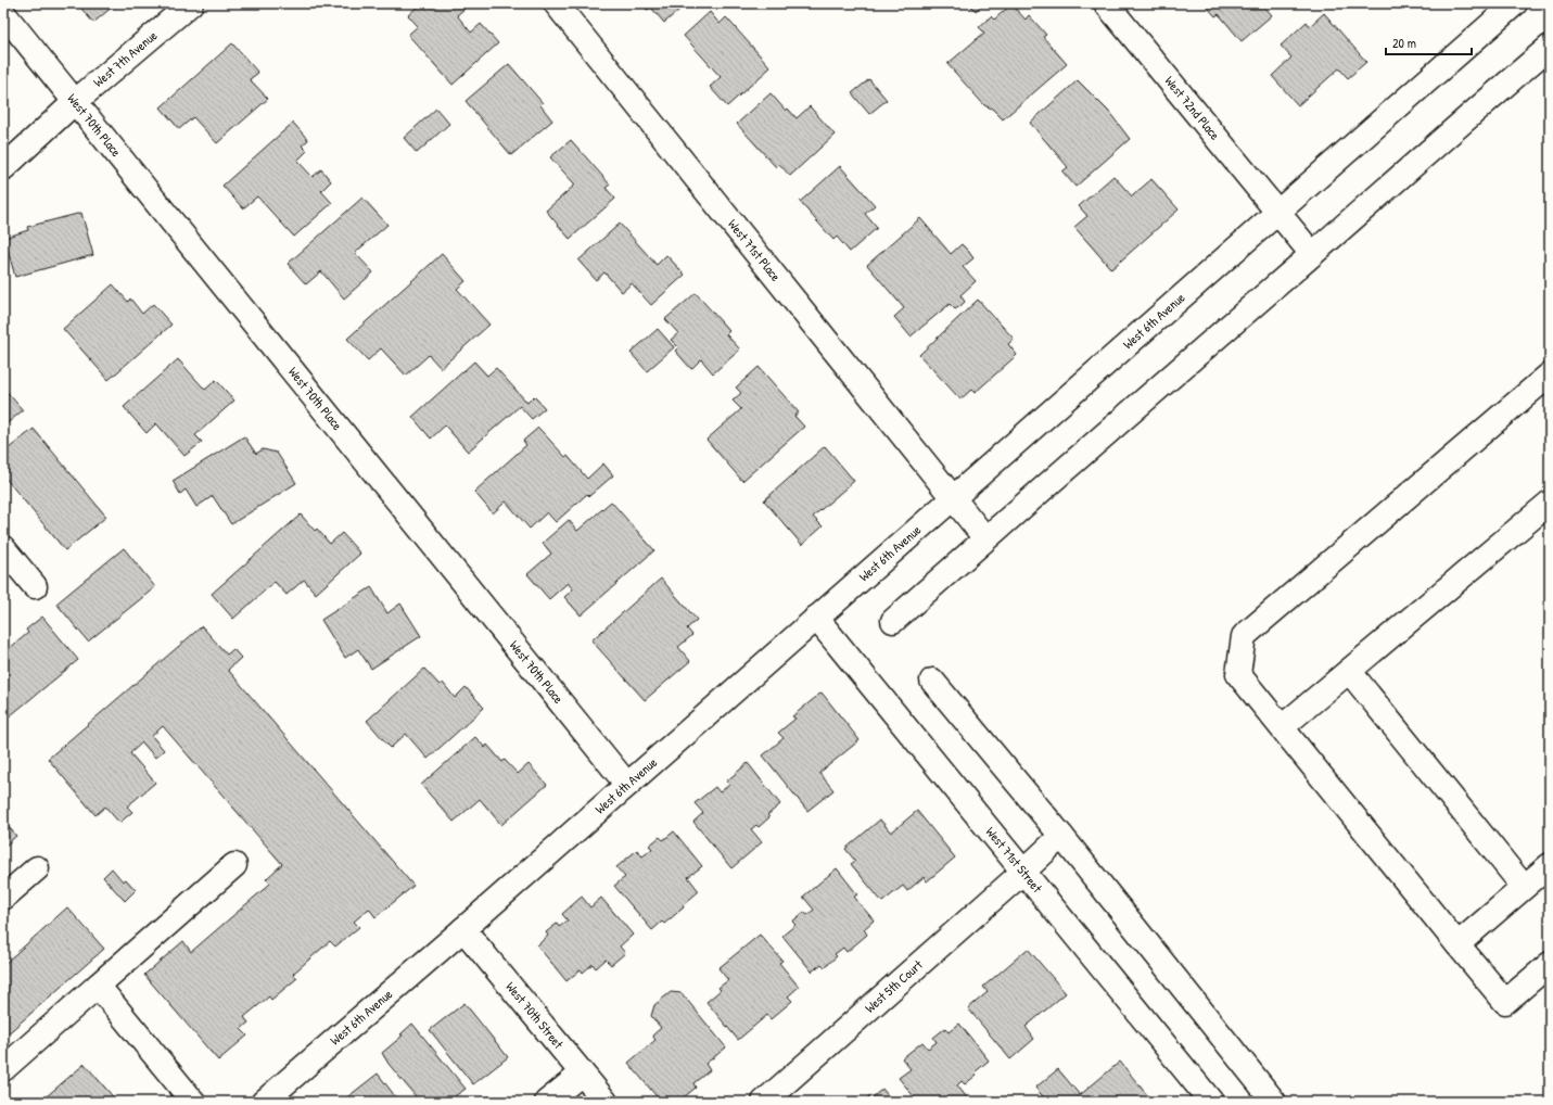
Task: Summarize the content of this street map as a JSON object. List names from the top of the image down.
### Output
{
  "streets": {
    "street": [
      "West 7th Avenue",
      "West 72nd Place",
      "West 70th Place",
      "West 71st Place",
      "West 6th Avenue",
      "West 71st Street",
      "West 5th Court",
      "West 70th Street"
    ]
  },
  "crossings": [
    ["West 7th Avenue", "West 70th Place"],
    ["West 72nd Place", "West 6th Avenue"],
    ["West 70th Place", "West 6th Avenue"],
    ["West 71st Place", "West 6th Avenue"],
    ["West 6th Avenue", "West 71st Street"],
    ["West 6th Avenue", "West 70th Street"],
    ["West 71st Street", "West 5th Court"]
  ],
  "scale_bar": "20 m"
}
